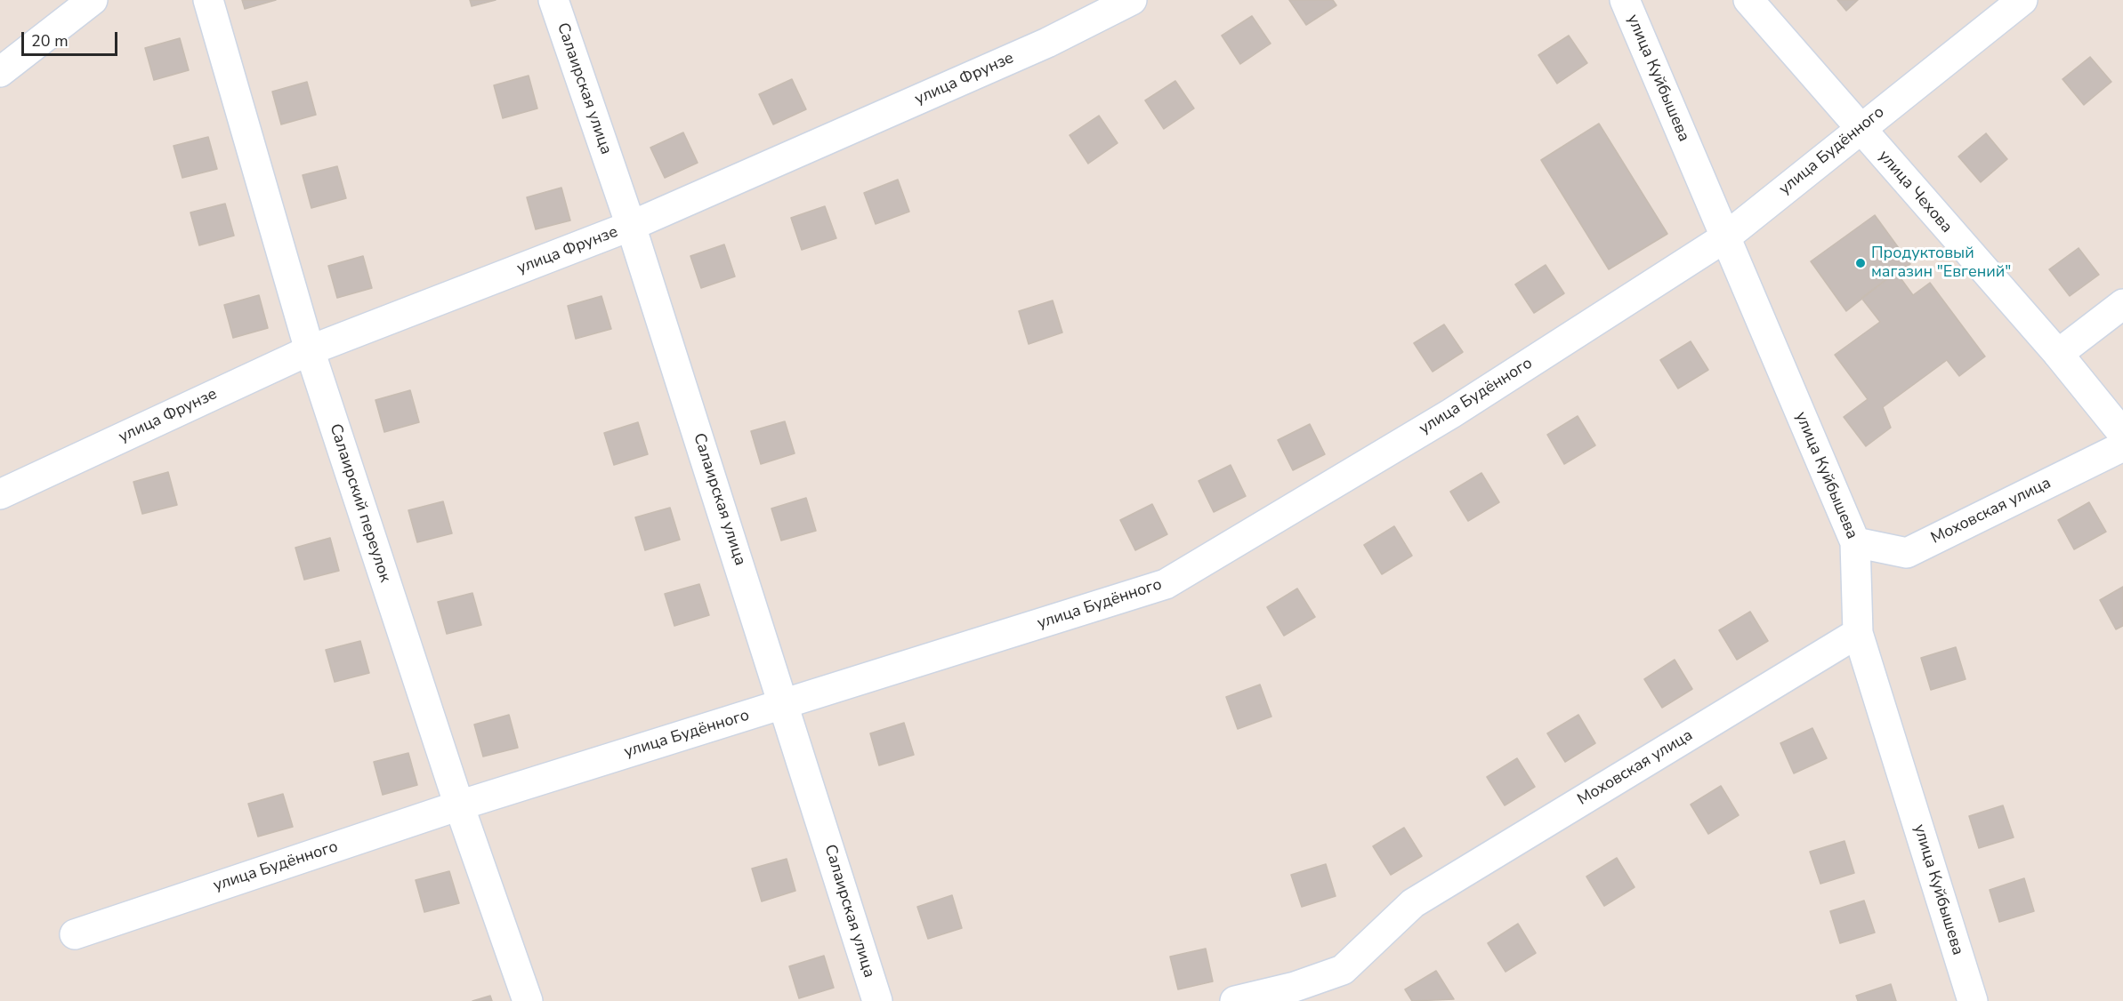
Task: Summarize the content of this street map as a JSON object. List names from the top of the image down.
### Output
{
  "streets": {
    "street": [
      "улица Куйбышева",
      "улица Фрунзе",
      "Салаирская улица",
      "улица Будённого",
      "улица Чехова",
      "Салаирский переулок",
      "Моховская улица"
    ]
  },
  "crossings": [
    ["улица Куйбышева", "улица Будённого"],
    ["улица Куйбышева", "Моховская улица"],
    ["улица Фрунзе", "Салаирская улица"],
    ["улица Фрунзе", "Салаирский переулок"],
    ["Салаирская улица", "улица Будённого"],
    ["улица Будённого", "улица Чехова"],
    ["улица Будённого", "Салаирский переулок"]
  ],
  "places": ["Продуктовый магазин \"Евгений\""],
  "scale_bar": "20 m"
}
